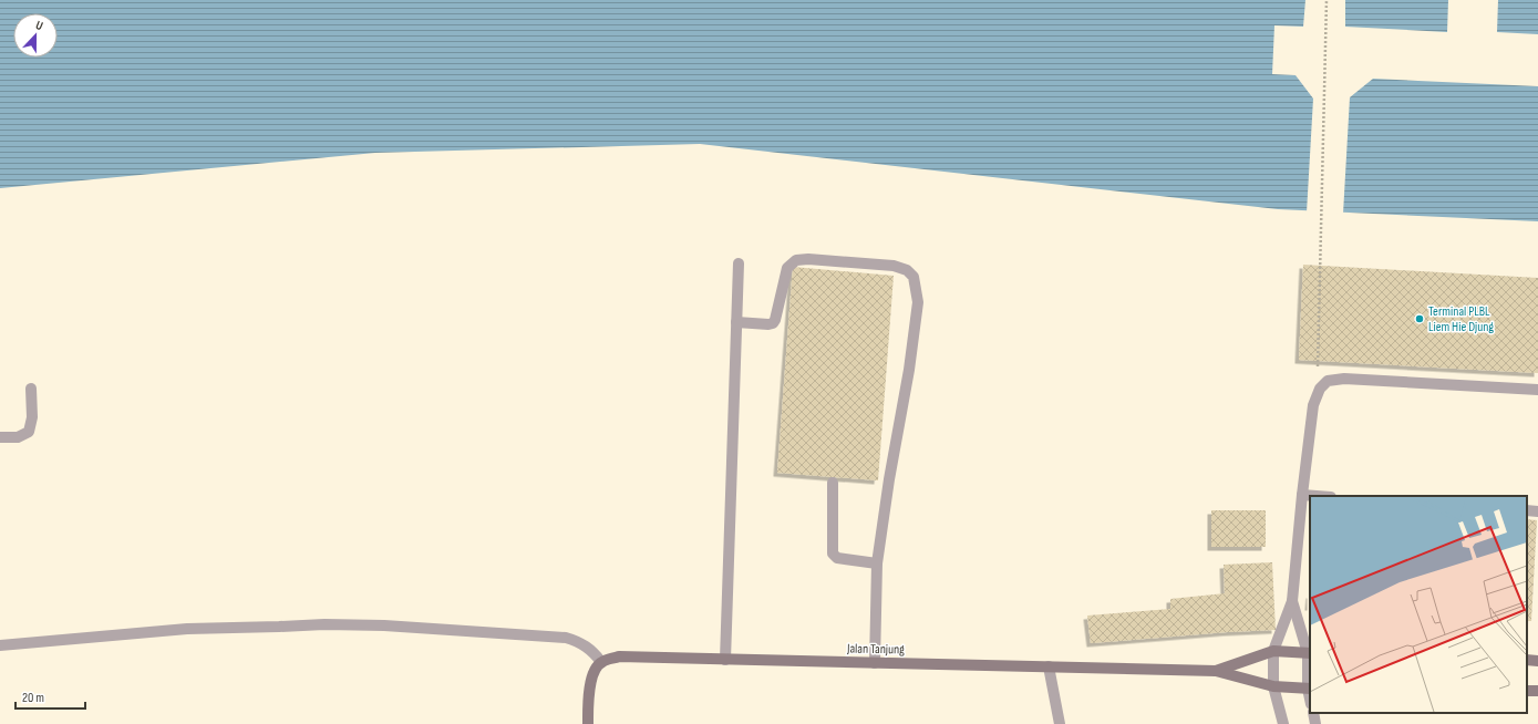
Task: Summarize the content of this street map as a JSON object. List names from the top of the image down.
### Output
{
  "streets": {
    "street": ["Jalan Tanjung"]
  },
  "places": ["Terminal PLBL Liem Hie Djung"],
  "scale_bar": "20 m",
  "north": "top"
}
